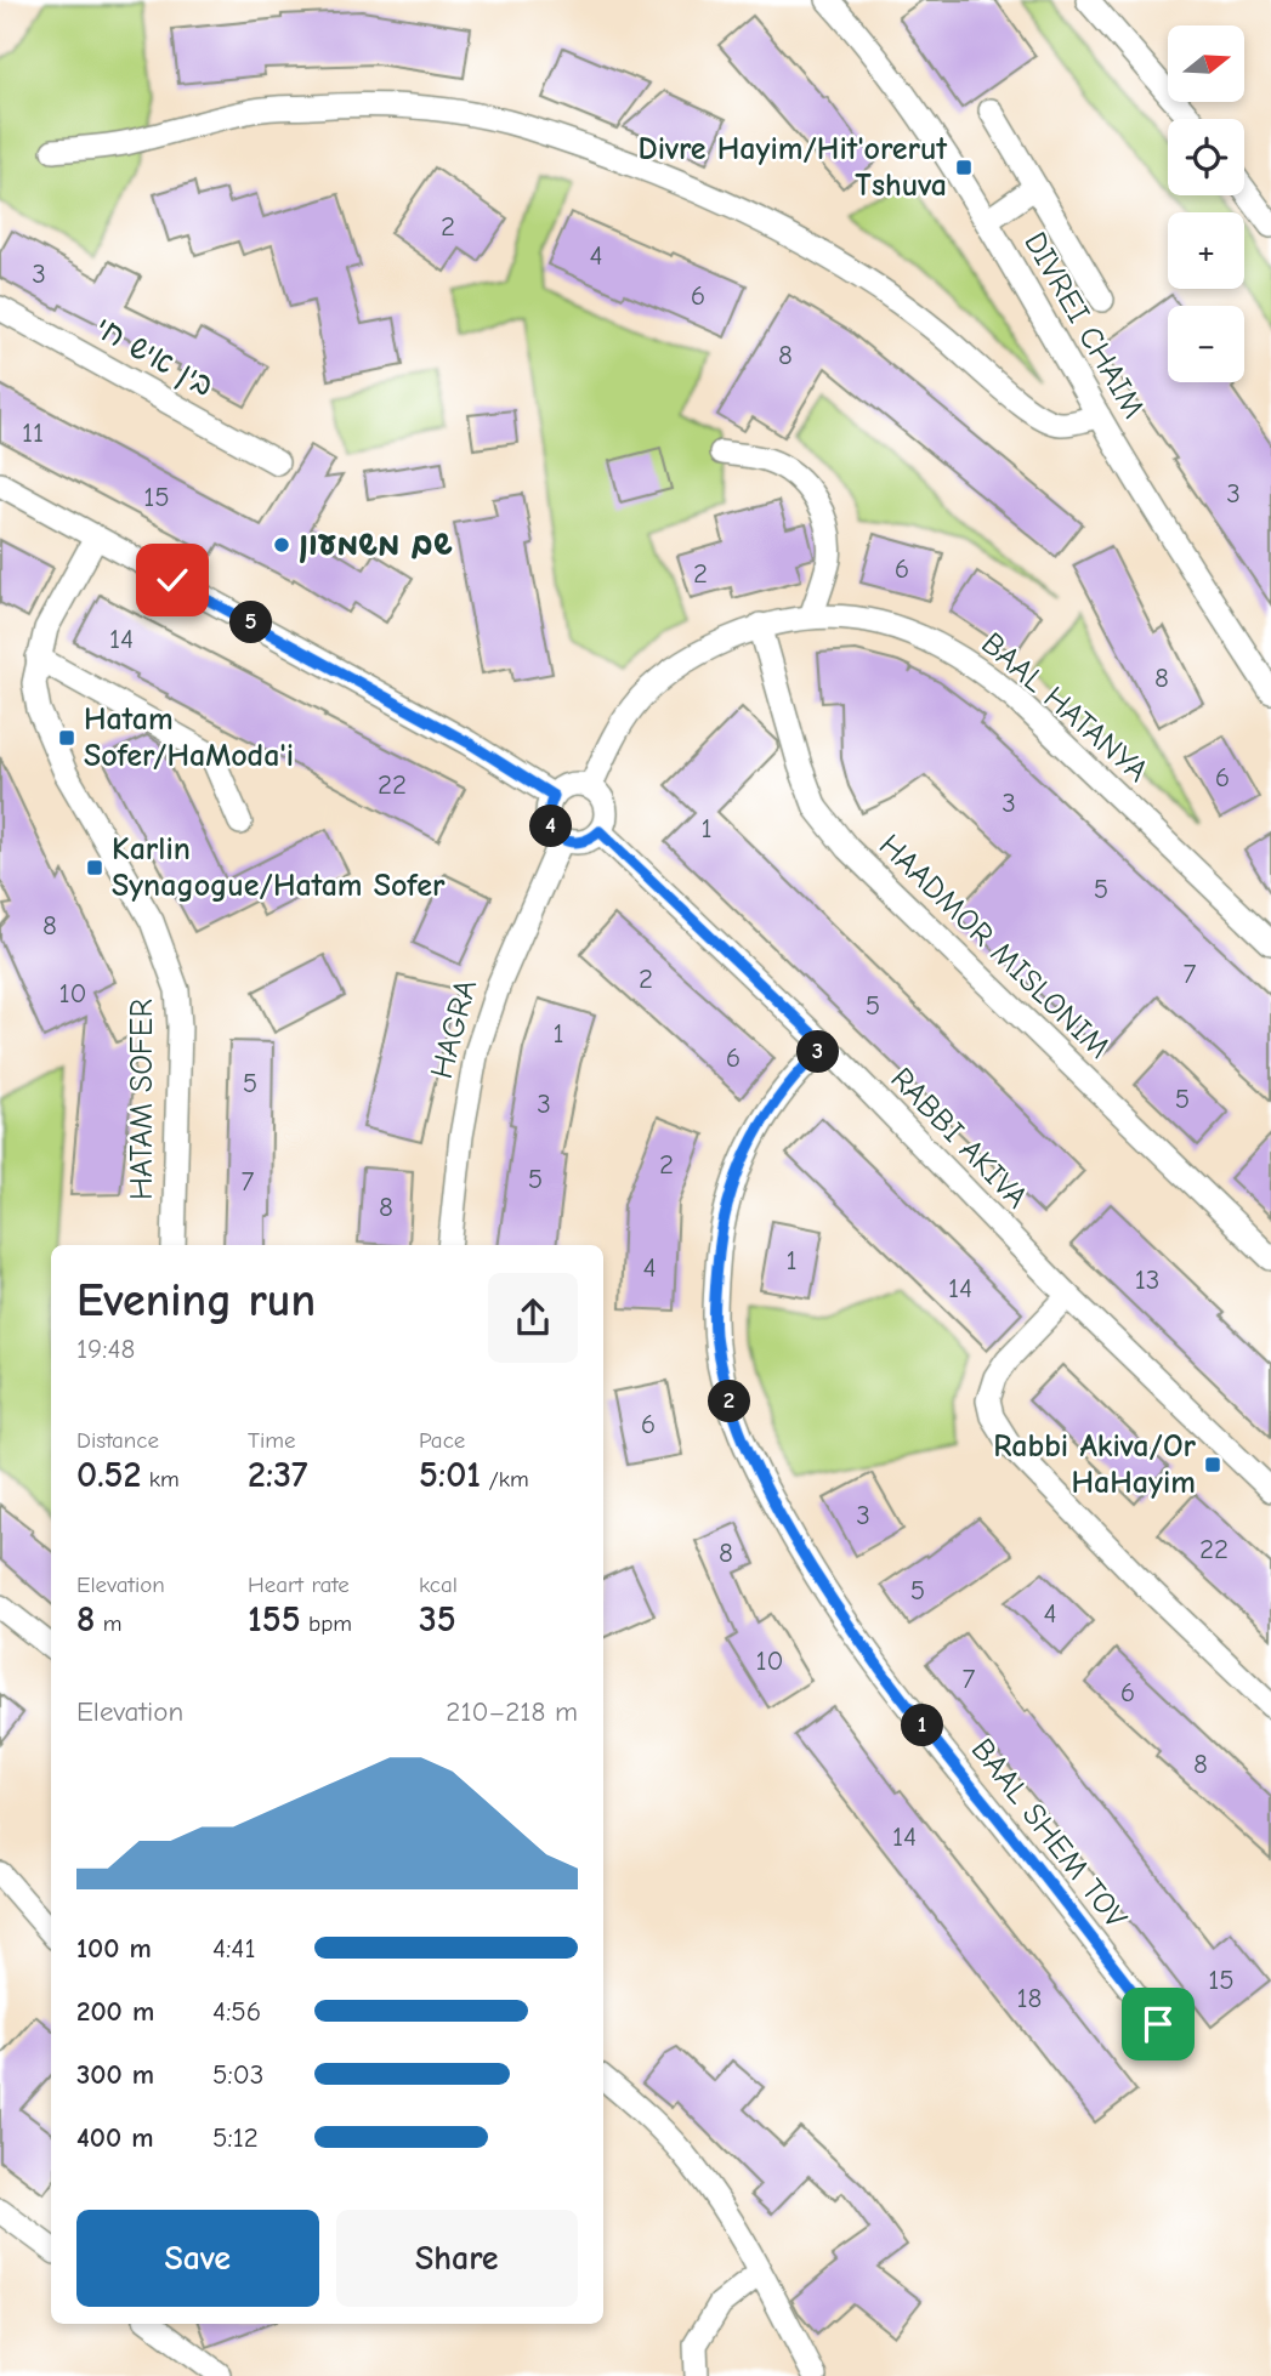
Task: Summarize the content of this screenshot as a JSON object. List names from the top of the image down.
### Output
{
  "streets": {
    "street": [
      "DIVREI CHAIM",
      "בין איש חי",
      "BAAL HATANYA",
      "HAADMOR MISLONIM",
      "HAGRA",
      "HATAM SOFER",
      "RABBI AKIVA",
      "BAAL SHEM TOV"
    ]
  },
  "crossings": [
    ["BAAL HATANYA", "HAADMOR MISLONIM"],
    ["BAAL HATANYA", "HAGRA"],
    ["BAAL HATANYA", "RABBI AKIVA"],
    ["HAGRA", "RABBI AKIVA"],
    ["RABBI AKIVA", "BAAL SHEM TOV"]
  ],
  "places": {
    "transit": [
      "Divre Hayim/Hit'orerut Tshuva",
      "Hatam Sofer/HaModa'i",
      "Karlin Synagogue/Hatam Sofer",
      "Rabbi Akiva/Or HaHayim"
    ],
    "other": ["שם משמעון"]
  },
  "house_numbers": [
    "2",
    "4",
    "3",
    "6",
    "8",
    "11",
    "3",
    "15",
    "6",
    "2",
    "14",
    "8",
    "6",
    "22",
    "3",
    "1",
    "5",
    "8",
    "7",
    "2",
    "10",
    "5",
    "1",
    "6",
    "5",
    "5",
    "3",
    "2",
    "5",
    "7",
    "8",
    "1",
    "4",
    "13",
    "14",
    "6",
    "3",
    "22",
    "8",
    "5",
    "4",
    "10",
    "7",
    "6",
    "8",
    "14",
    "15",
    "18"
  ],
  "north": "right",
  "page": {
    "map_buttons": ["+", "−"],
    "pins": [
      "5",
      "4",
      "3",
      "2",
      "1"
    ],
    "heading": ["Evening run", "19:48"],
    "stats": [
      ["Distance", "0.52 km"],
      ["Time", "2:37"],
      ["Pace", "5:01 /km"],
      ["Elevation", "8 m"],
      ["Heart rate", "155 bpm"],
      ["kcal", "35"]
    ],
    "chart": ["Elevation", "210–218 m"],
    "list": [
      {
        "name": "100 m",
        "note": "4:41"
      },
      {
        "name": "200 m",
        "note": "4:56"
      },
      {
        "name": "300 m",
        "note": "5:03"
      },
      {
        "name": "400 m",
        "note": "5:12"
      }
    ],
    "buttons": ["Save", "Share"]
  }
}
